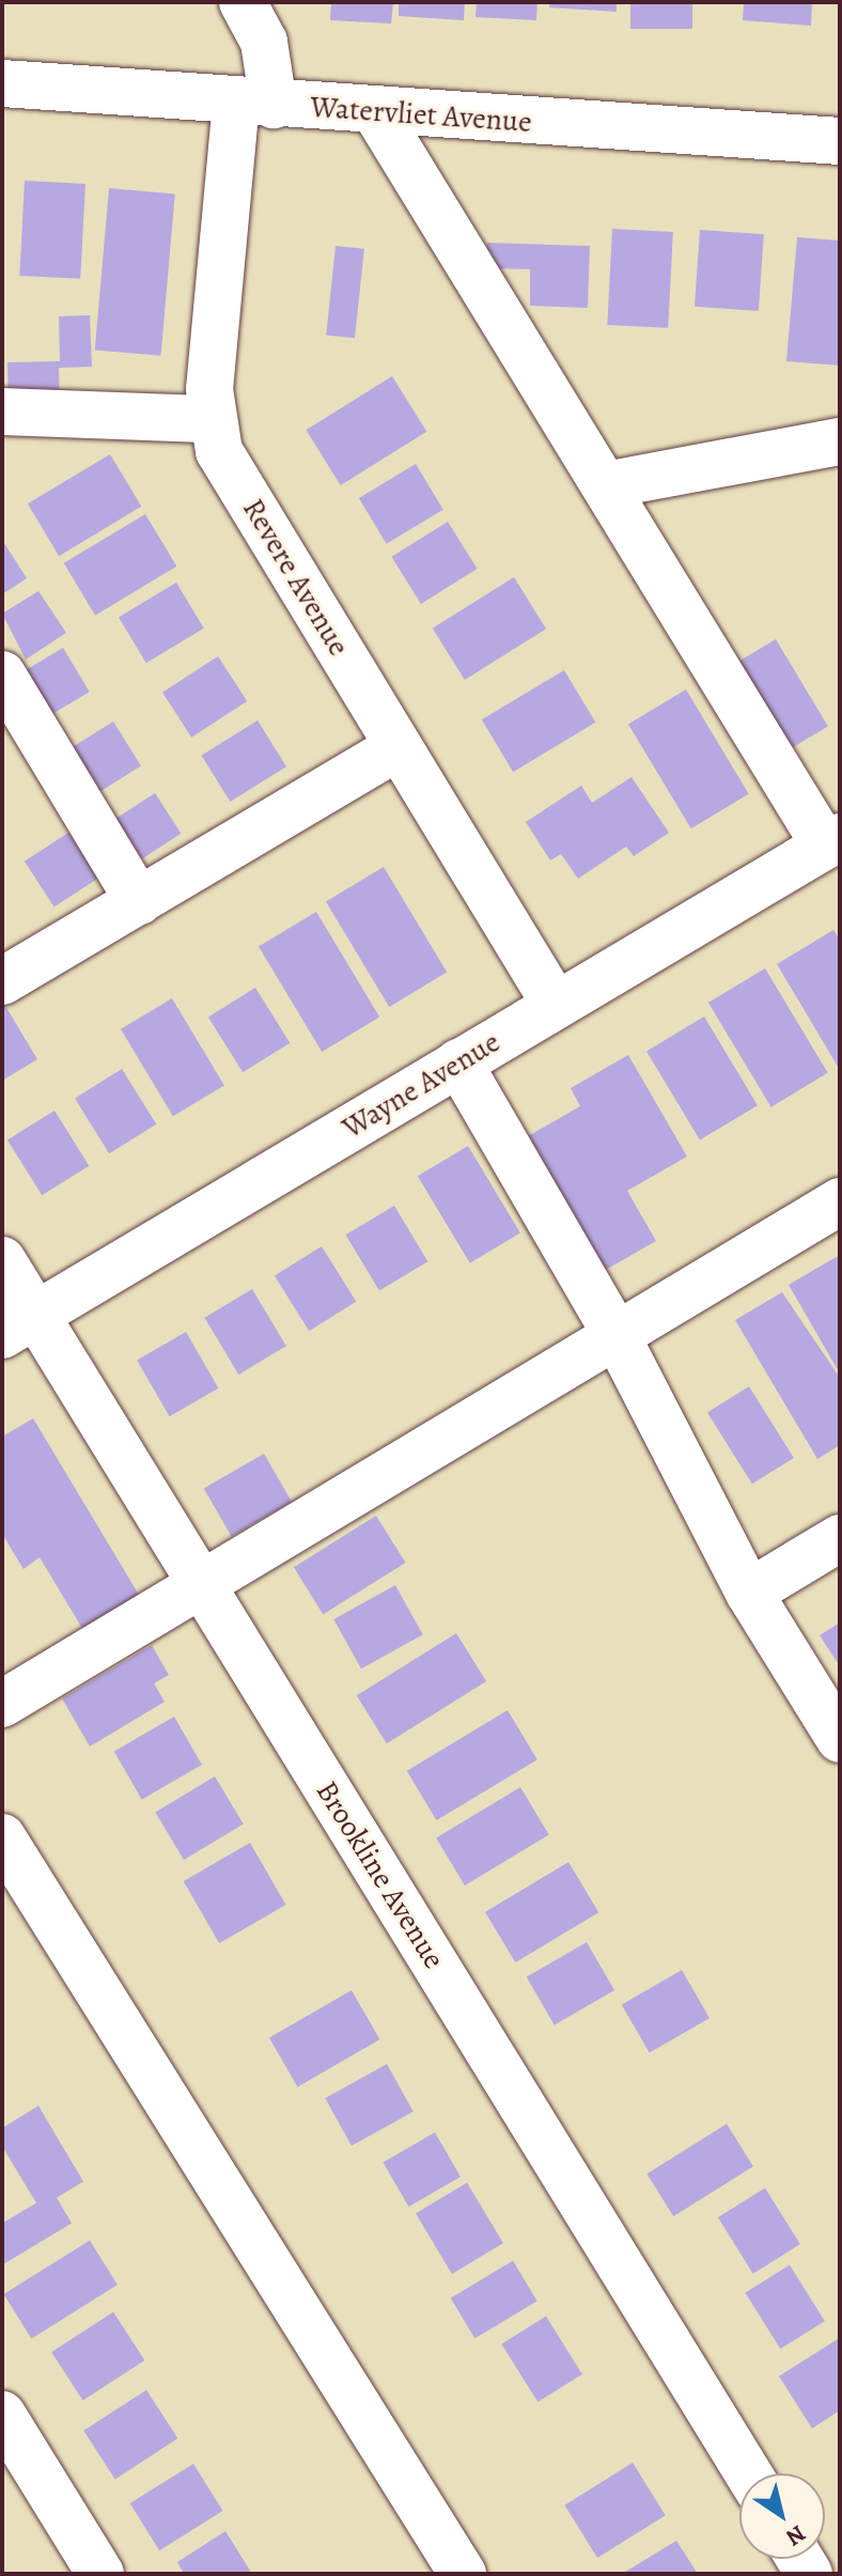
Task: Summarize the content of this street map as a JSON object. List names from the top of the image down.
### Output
{
  "streets": {
    "street": [
      "Watervliet Avenue",
      "Revere Avenue",
      "Wayne Avenue",
      "Brookline Avenue"
    ]
  },
  "crossings": [
    ["Watervliet Avenue", "Revere Avenue"],
    ["Revere Avenue", "Wayne Avenue"],
    ["Wayne Avenue", "Brookline Avenue"]
  ],
  "north": "bottom right"
}
